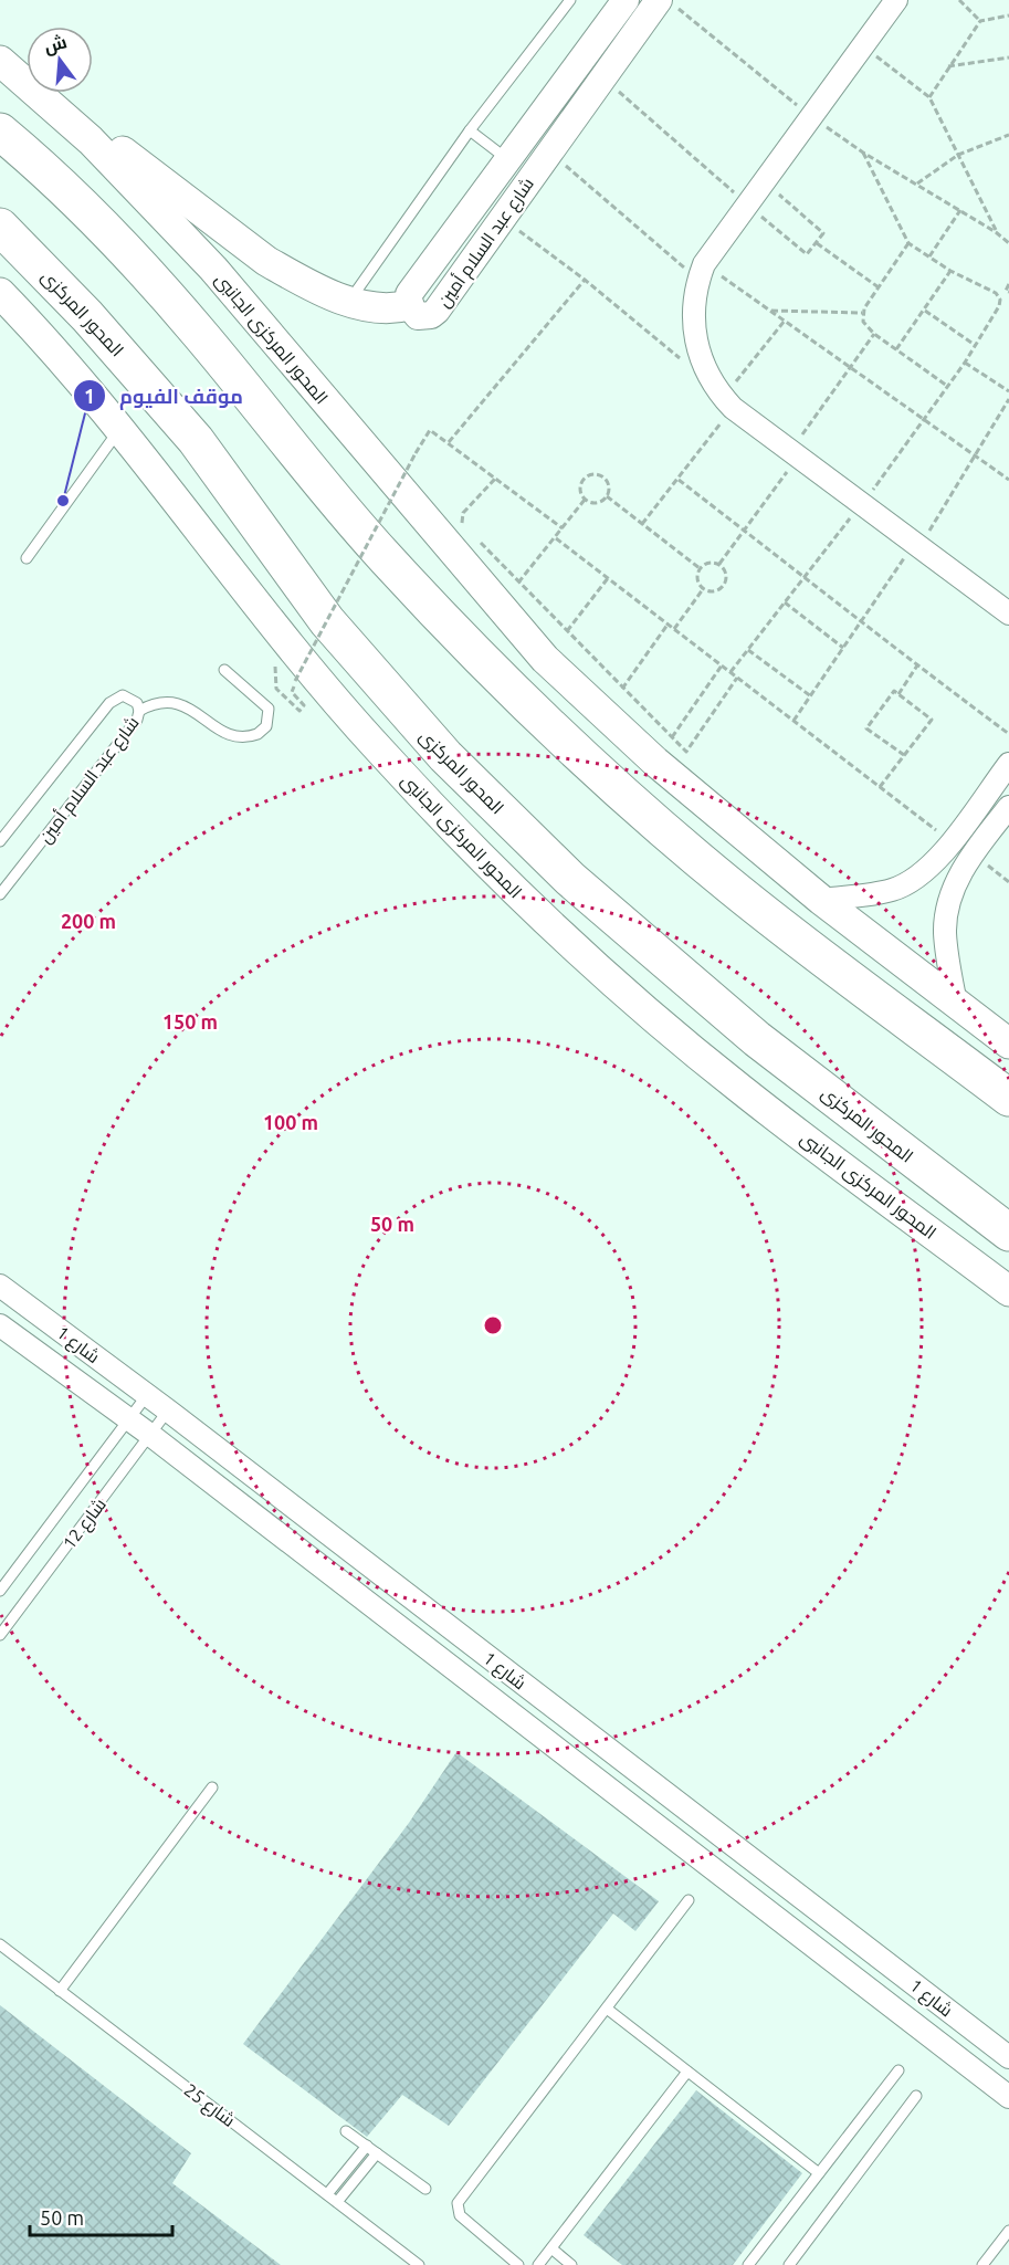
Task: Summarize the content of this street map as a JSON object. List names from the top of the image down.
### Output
{
  "streets": {
    "highway": ["المحور المركزى"],
    "main road": ["المحور المركزى الجانبى"],
    "street": ["شارع عبد السلام أمين", "شارع 1"],
    "lane": ["شارع 12", "شارع 25"]
  },
  "crossings": [
    ["شارع 1", "شارع 12"]
  ],
  "places": ["موقف الفيوم"],
  "scale_bar": "50 m",
  "north": "top",
  "rings": [
    "200 m",
    "150 m",
    "100 m",
    "50 m"
  ]
}
